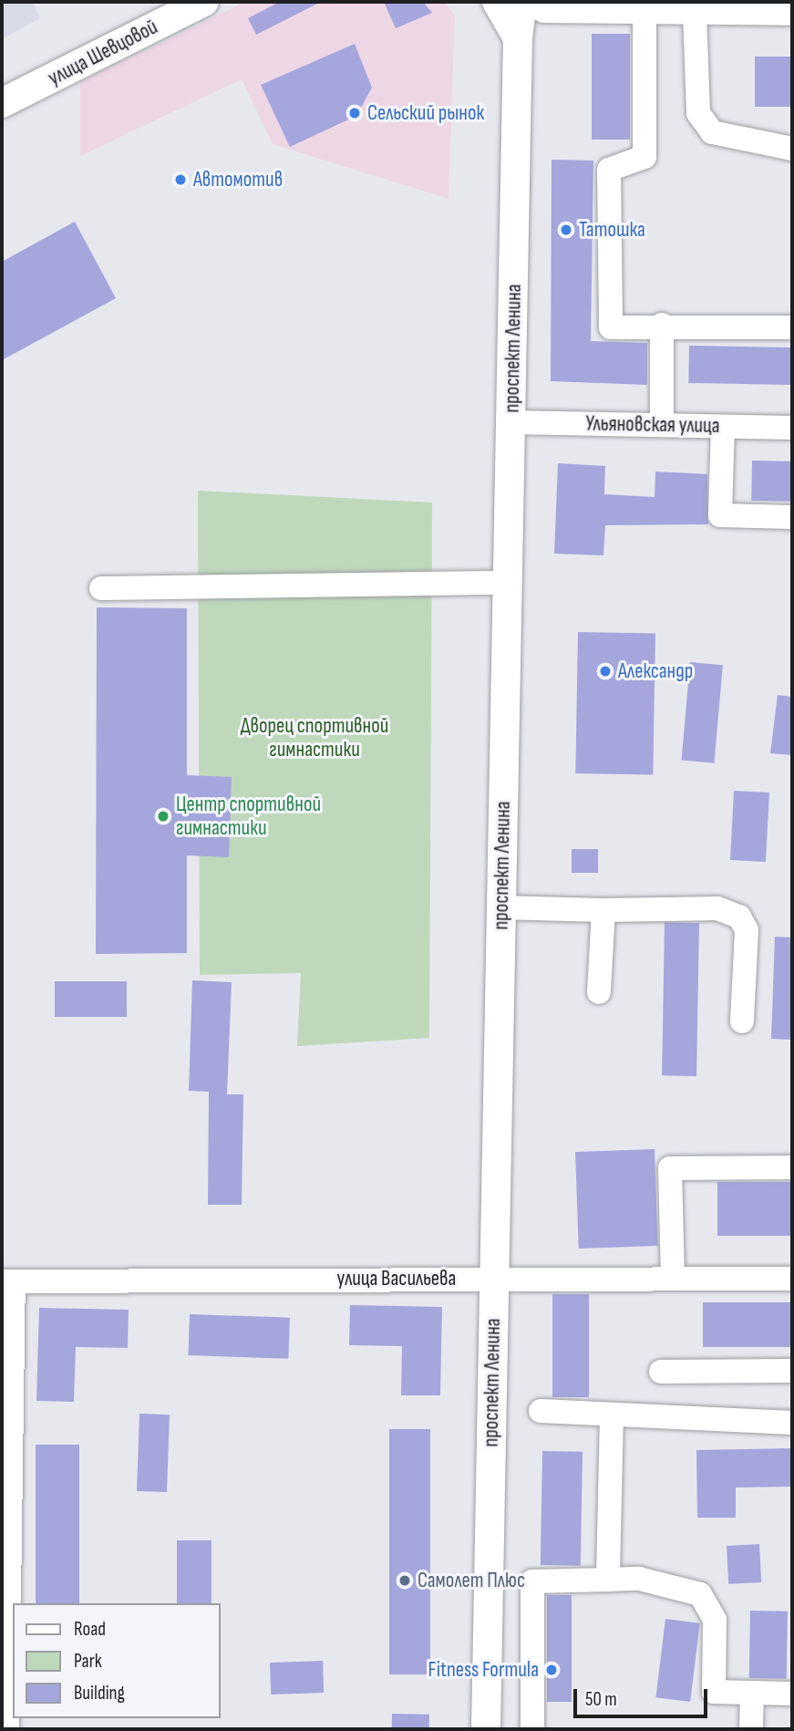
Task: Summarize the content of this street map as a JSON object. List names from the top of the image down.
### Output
{
  "streets": {
    "main road": ["улица Шевцовой", "проспект Ленина"],
    "street": ["Ульяновская улица", "улица Васильева"]
  },
  "crossings": [
    ["проспект Ленина", "Ульяновская улица"],
    ["проспект Ленина", "улица Васильева"]
  ],
  "parks": ["Дворец спортивной гимнастики"],
  "places": [
    "Сельский рынок",
    "Автомотив",
    "Татошка",
    "Александр",
    "Центр спортивной гимнастики",
    "Самолет Плюс",
    "Fitness Formula"
  ],
  "legend": ["Road", "Park", "Building"],
  "scale_bar": "50 m"
}
